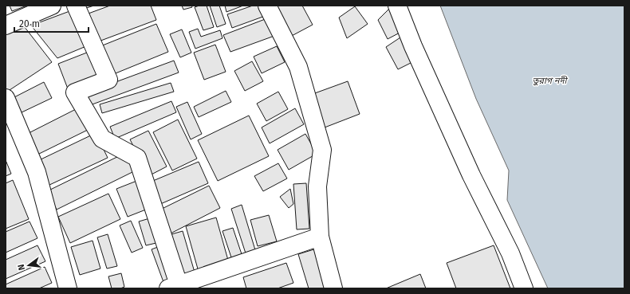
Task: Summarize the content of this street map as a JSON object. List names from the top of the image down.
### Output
{
  "water": ["তুরাগ নদী"],
  "scale_bar": "20 m",
  "north": "left"
}
